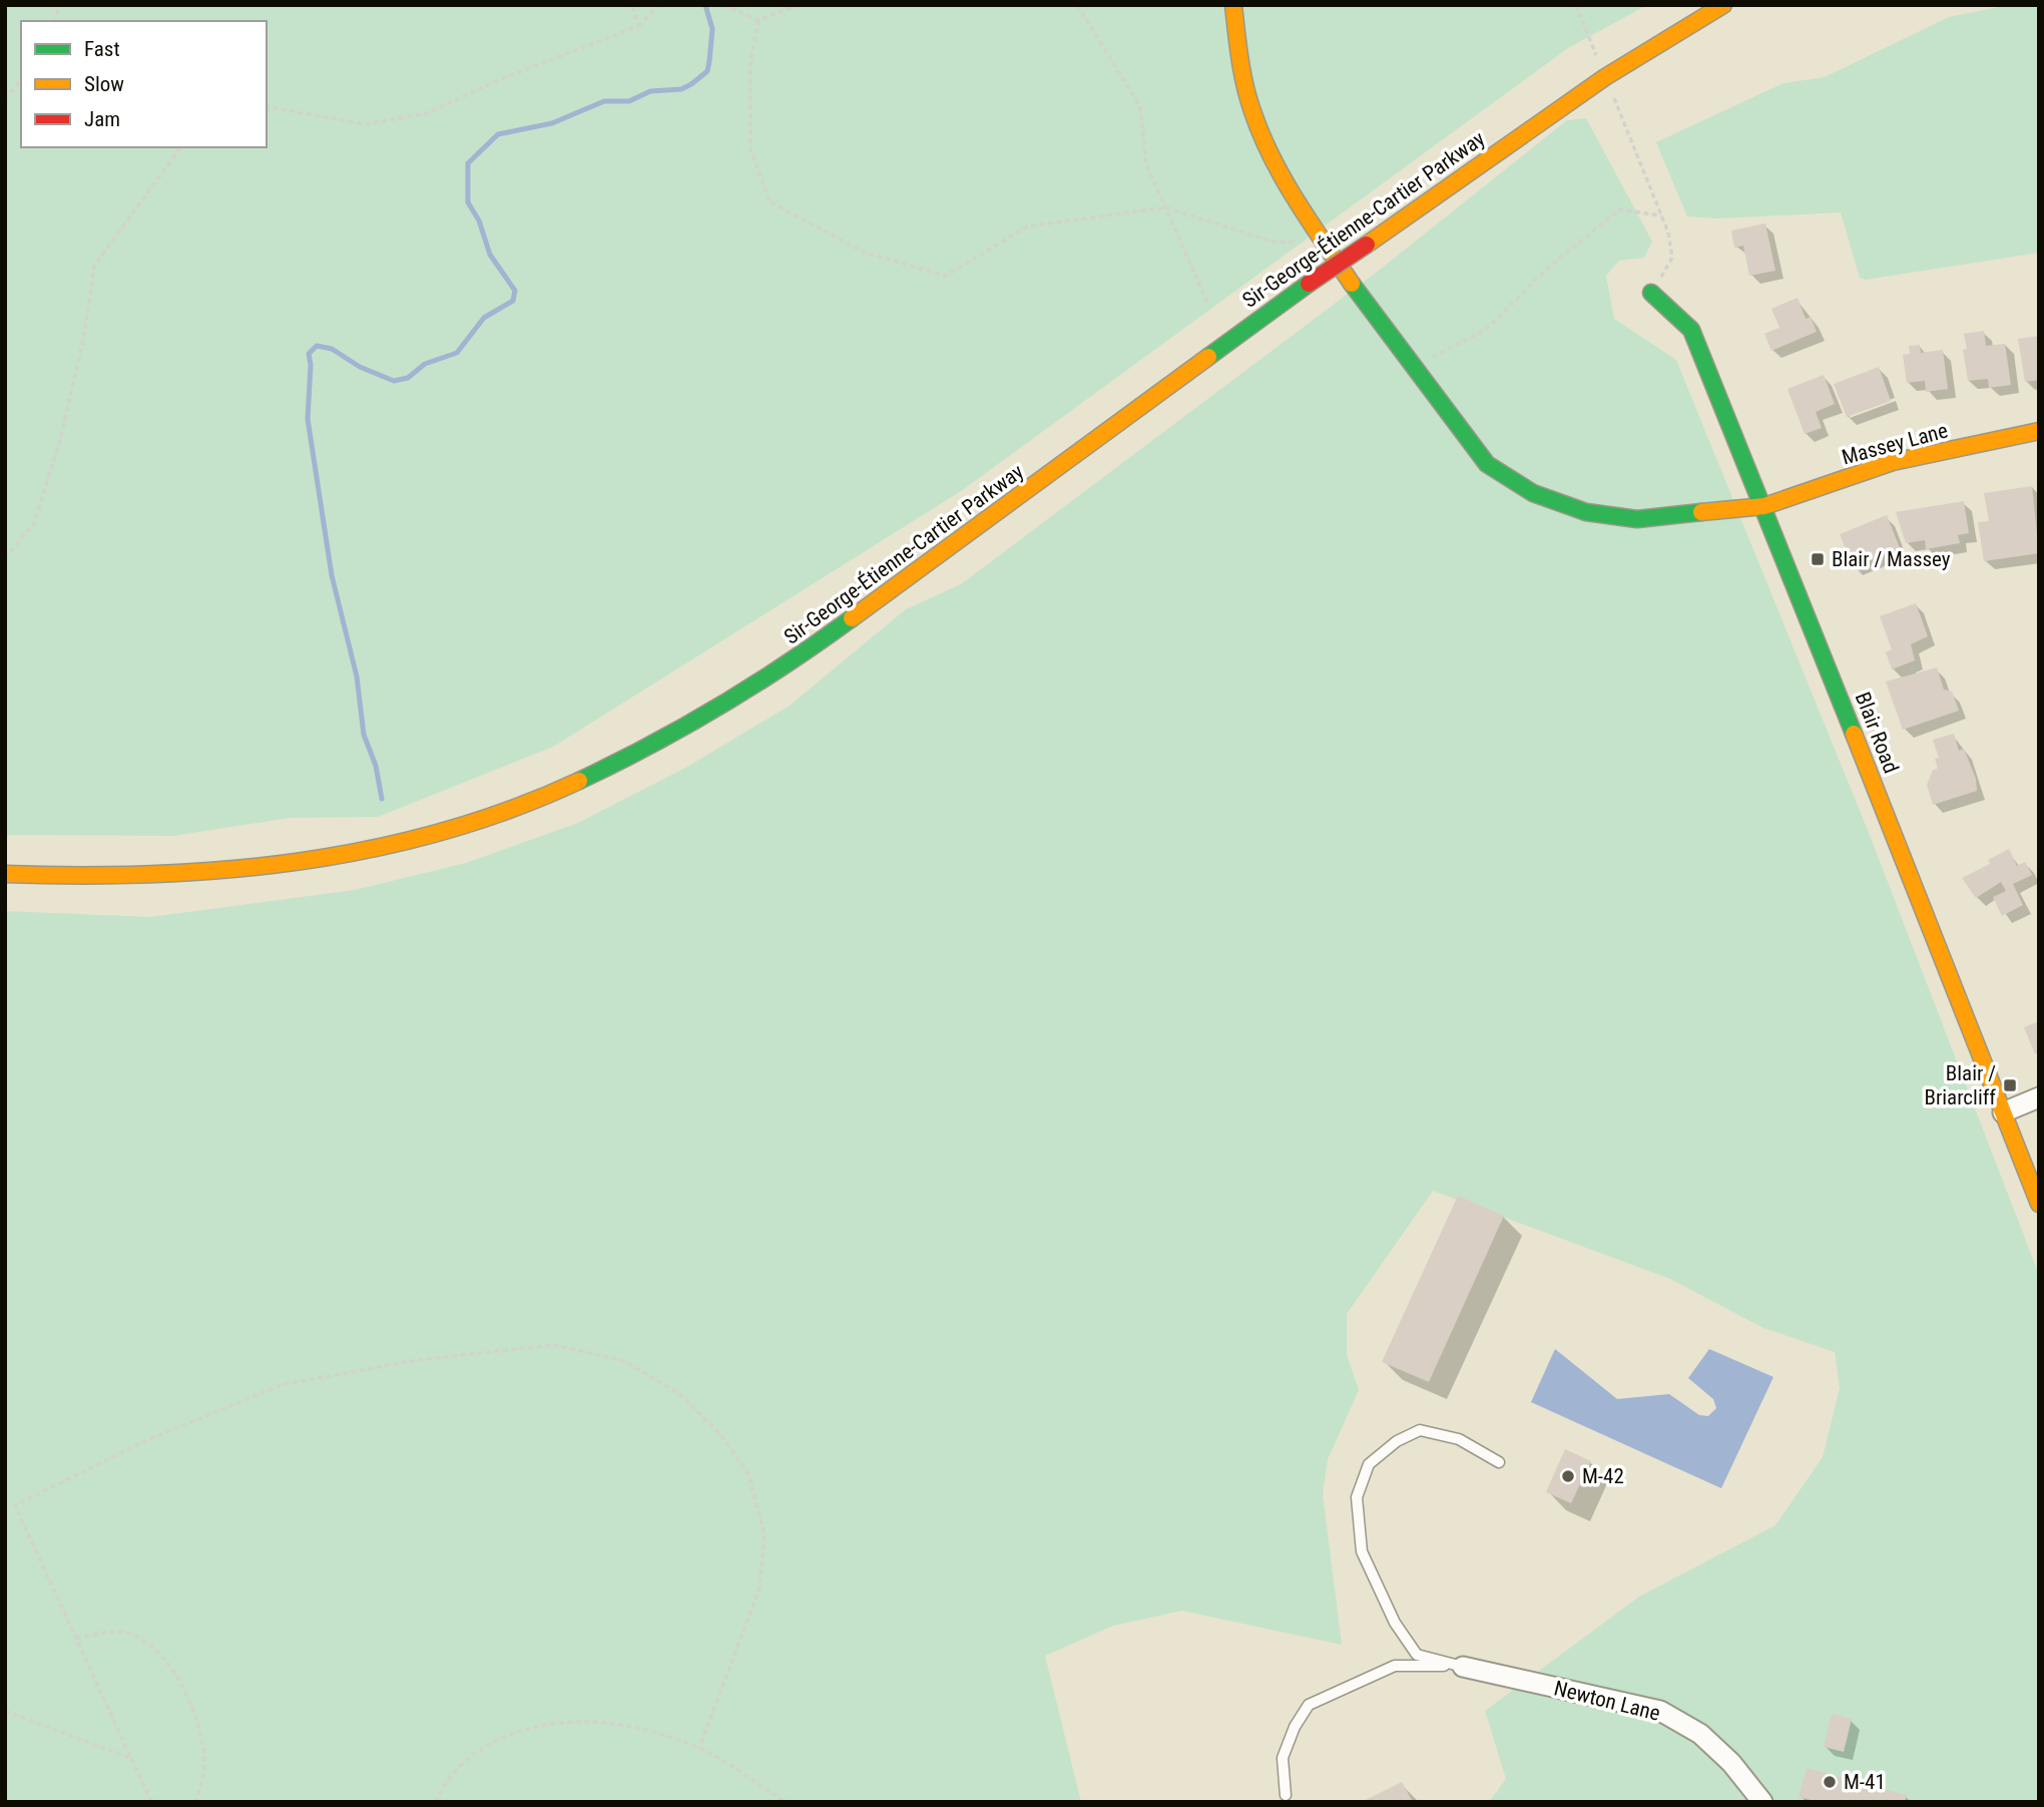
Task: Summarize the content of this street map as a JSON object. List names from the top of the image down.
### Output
{
  "streets": {
    "street": [
      "Sir-George-Étienne-Cartier Parkway",
      "Massey Lane",
      "Blair Road",
      "Newton Lane"
    ]
  },
  "crossings": [
    ["Massey Lane", "Blair Road"]
  ],
  "places": {
    "transit": ["Blair / Massey", "Blair / Briarcliff"],
    "other": ["M-42", "M-41"]
  },
  "legend": ["Fast", "Slow", "Jam"]
}
